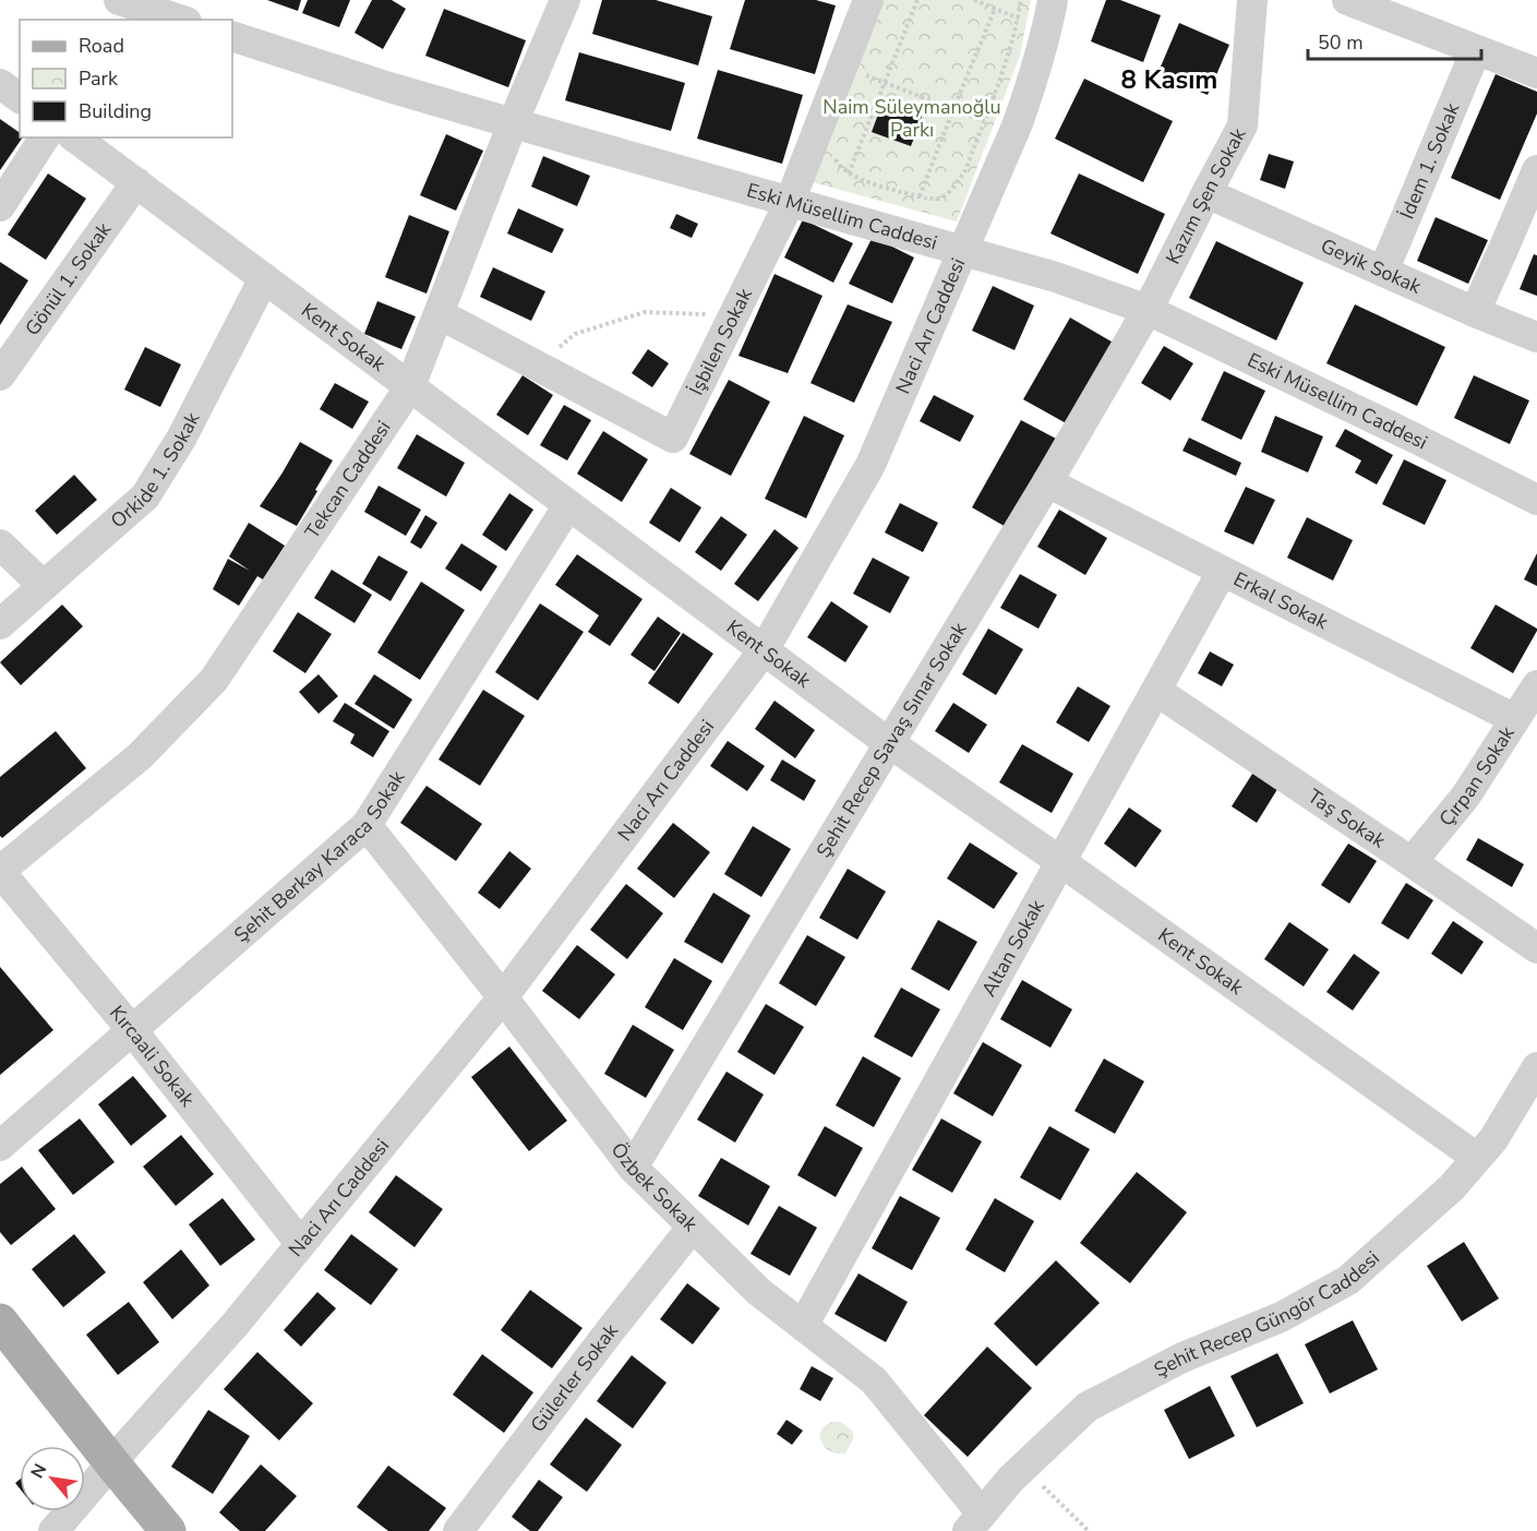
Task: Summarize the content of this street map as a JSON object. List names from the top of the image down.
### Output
{
  "streets": {
    "street": [
      "İdem 1. Sokak",
      "Kazım Şen Sokak",
      "Eski Müsellim Caddesi",
      "Geyik Sokak",
      "Gönül 1. Sokak",
      "Naci Arı Caddesi",
      "Kent Sokak",
      "İşbilen Sokak",
      "Orkide 1. Sokak",
      "Tekcan Caddesi",
      "Erkal Sokak",
      "Şehit Recep Savaş Sınar Sokak",
      "Çırpan Sokak",
      "Taş Sokak",
      "Şehit Berkay Karaca Sokak",
      "Altan Sokak",
      "Kırcaali Sokak",
      "Özbek Sokak",
      "Şehit Recep Güngör Caddesi",
      "Gülerler Sokak"
    ]
  },
  "crossings": [
    ["İdem 1. Sokak", "Geyik Sokak"],
    ["Kazım Şen Sokak", "Eski Müsellim Caddesi"],
    ["Kazım Şen Sokak", "Geyik Sokak"],
    ["Kazım Şen Sokak", "Şehit Recep Savaş Sınar Sokak"],
    ["Eski Müsellim Caddesi", "Naci Arı Caddesi"],
    ["Eski Müsellim Caddesi", "İşbilen Sokak"],
    ["Eski Müsellim Caddesi", "Tekcan Caddesi"],
    ["Eski Müsellim Caddesi", "Şehit Recep Savaş Sınar Sokak"],
    ["Gönül 1. Sokak", "Kent Sokak"],
    ["Naci Arı Caddesi", "Kent Sokak"],
    ["Naci Arı Caddesi", "Kırcaali Sokak"],
    ["Naci Arı Caddesi", "Özbek Sokak"],
    ["Kent Sokak", "Orkide 1. Sokak"],
    ["Kent Sokak", "Tekcan Caddesi"],
    ["Kent Sokak", "Şehit Recep Savaş Sınar Sokak"],
    ["Kent Sokak", "Şehit Berkay Karaca Sokak"],
    ["Kent Sokak", "Altan Sokak"],
    ["Kent Sokak", "Şehit Recep Güngör Caddesi"],
    ["İşbilen Sokak", "Tekcan Caddesi"],
    ["Tekcan Caddesi", "Kırcaali Sokak"],
    ["Erkal Sokak", "Şehit Recep Savaş Sınar Sokak"],
    ["Erkal Sokak", "Çırpan Sokak"],
    ["Erkal Sokak", "Altan Sokak"],
    ["Şehit Recep Savaş Sınar Sokak", "Özbek Sokak"],
    ["Çırpan Sokak", "Taş Sokak"],
    ["Taş Sokak", "Altan Sokak"],
    ["Şehit Berkay Karaca Sokak", "Kırcaali Sokak"],
    ["Şehit Berkay Karaca Sokak", "Özbek Sokak"],
    ["Altan Sokak", "Özbek Sokak"],
    ["Özbek Sokak", "Şehit Recep Güngör Caddesi"],
    ["Özbek Sokak", "Gülerler Sokak"]
  ],
  "districts": ["8 Kasım"],
  "parks": ["Naim Süleymanoğlu Parkı"],
  "legend": ["Road", "Park", "Building"],
  "scale_bar": "50 m",
  "north": "top left"
}
